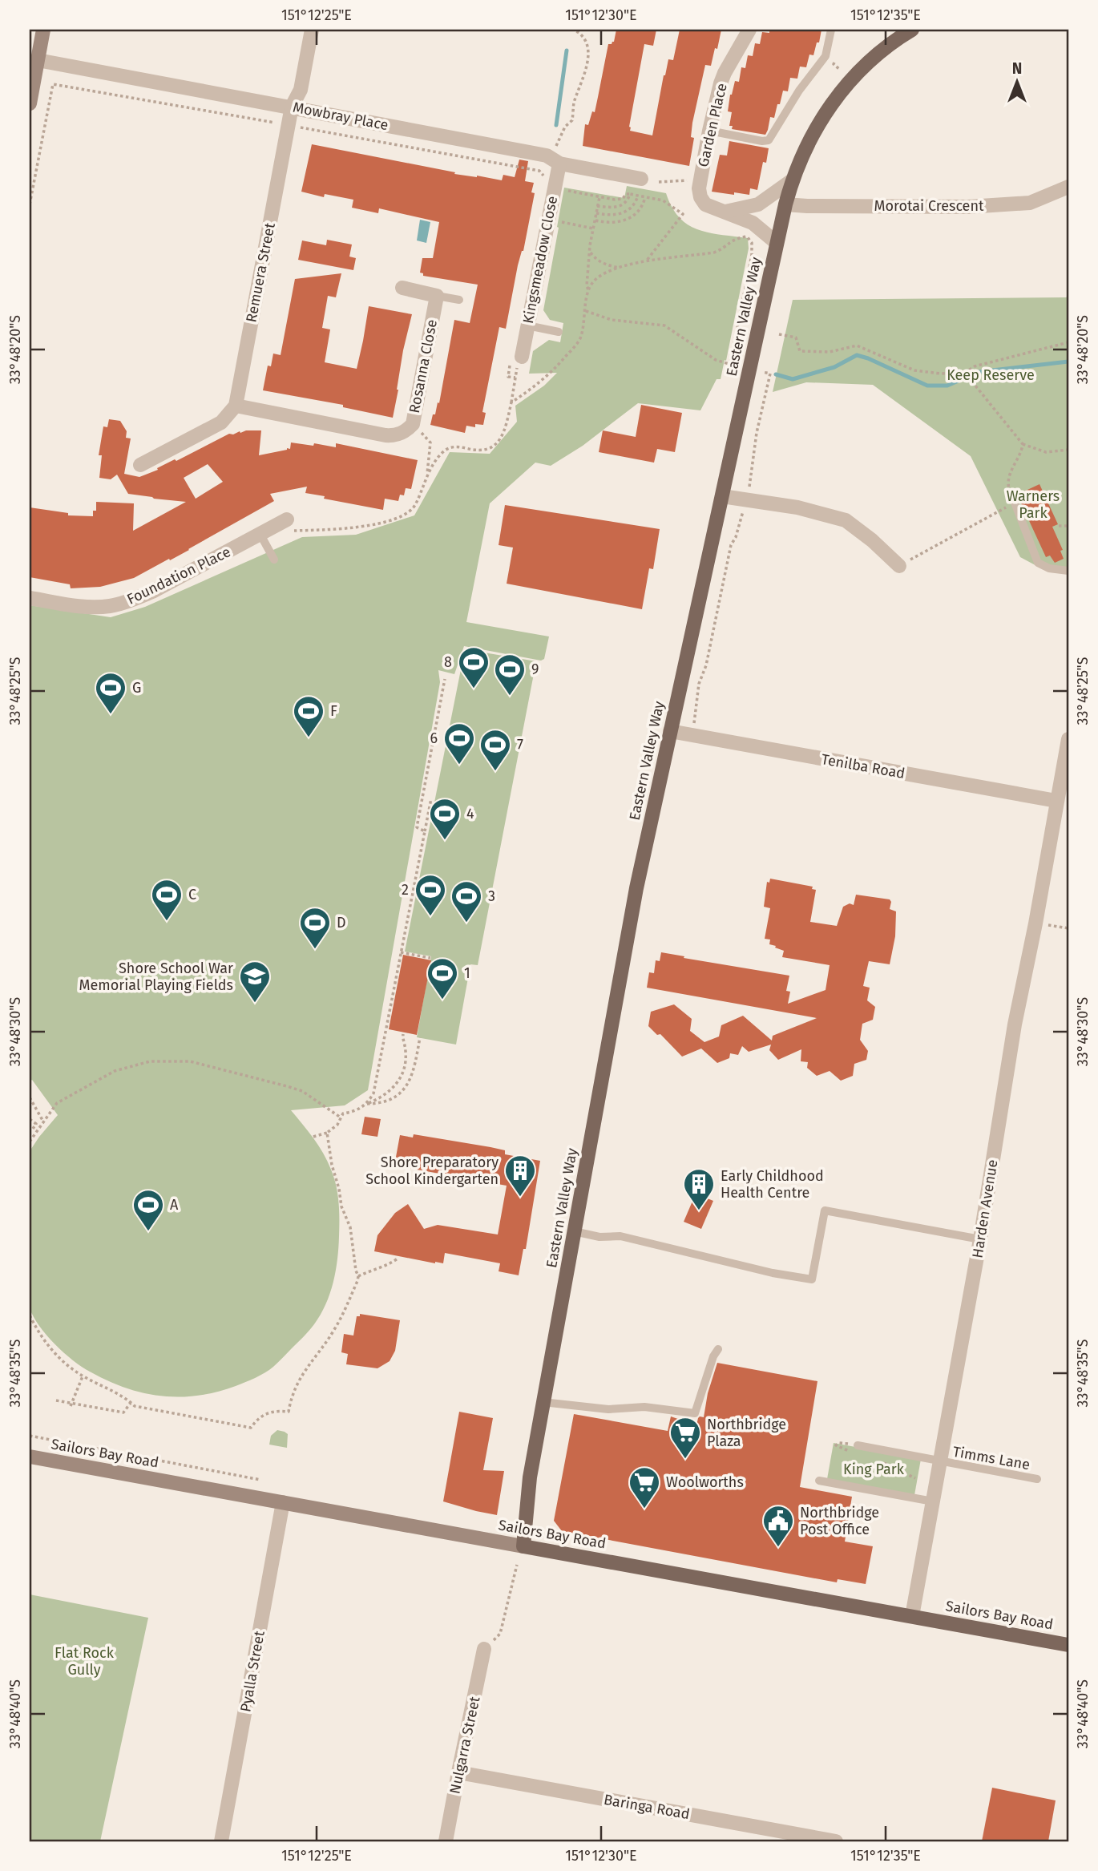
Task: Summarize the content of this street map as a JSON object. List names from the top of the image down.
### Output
{
  "streets": {
    "main road": ["Eastern Valley Way", "Sailors Bay Road"],
    "street": [
      "Mowbray Place",
      "Garden Place",
      "Morotai Crescent",
      "Kingsmeadow Close",
      "Remuera Street",
      "Rosanna Close",
      "Foundation Place",
      "Tenilba Road",
      "Harden Avenue",
      "Pyalla Street",
      "Nulgarra Street",
      "Baringa Road"
    ],
    "lane": ["Timms Lane"]
  },
  "crossings": [
    ["Mowbray Place", "Kingsmeadow Close"],
    ["Mowbray Place", "Remuera Street"],
    ["Garden Place", "Eastern Valley Way"],
    ["Morotai Crescent", "Eastern Valley Way"],
    ["Remuera Street", "Rosanna Close"],
    ["Eastern Valley Way", "Tenilba Road"],
    ["Eastern Valley Way", "Sailors Bay Road"],
    ["Tenilba Road", "Harden Avenue"],
    ["Harden Avenue", "Sailors Bay Road"],
    ["Harden Avenue", "Timms Lane"],
    ["Sailors Bay Road", "Pyalla Street"],
    ["Nulgarra Street", "Baringa Road"]
  ],
  "parks": [
    "Keep Reserve",
    "Warners Park",
    "King Park",
    "Flat Rock Gully"
  ],
  "places": {
    "sports": [
      "8",
      "9",
      "G",
      "F",
      "6",
      "7",
      "4",
      "2",
      "C",
      "3",
      "D",
      "1",
      "A"
    ],
    "school or university": ["Shore School War Memorial Playing Fields"],
    "building": ["Shore Preparatory School Kindergarten", "Early Childhood Health Centre"],
    "supermarket": ["Northbridge Plaza", "Woolworths"],
    "public building": ["Northbridge Post Office"]
  },
  "north": "top",
  "coordinates": [
    "151°12'25\"E",
    "151°12'30\"E",
    "151°12'35\"E",
    "33°48'20\"S",
    "33°48'25\"S",
    "33°48'30\"S",
    "33°48'35\"S",
    "33°48'40\"S"
  ]
}
